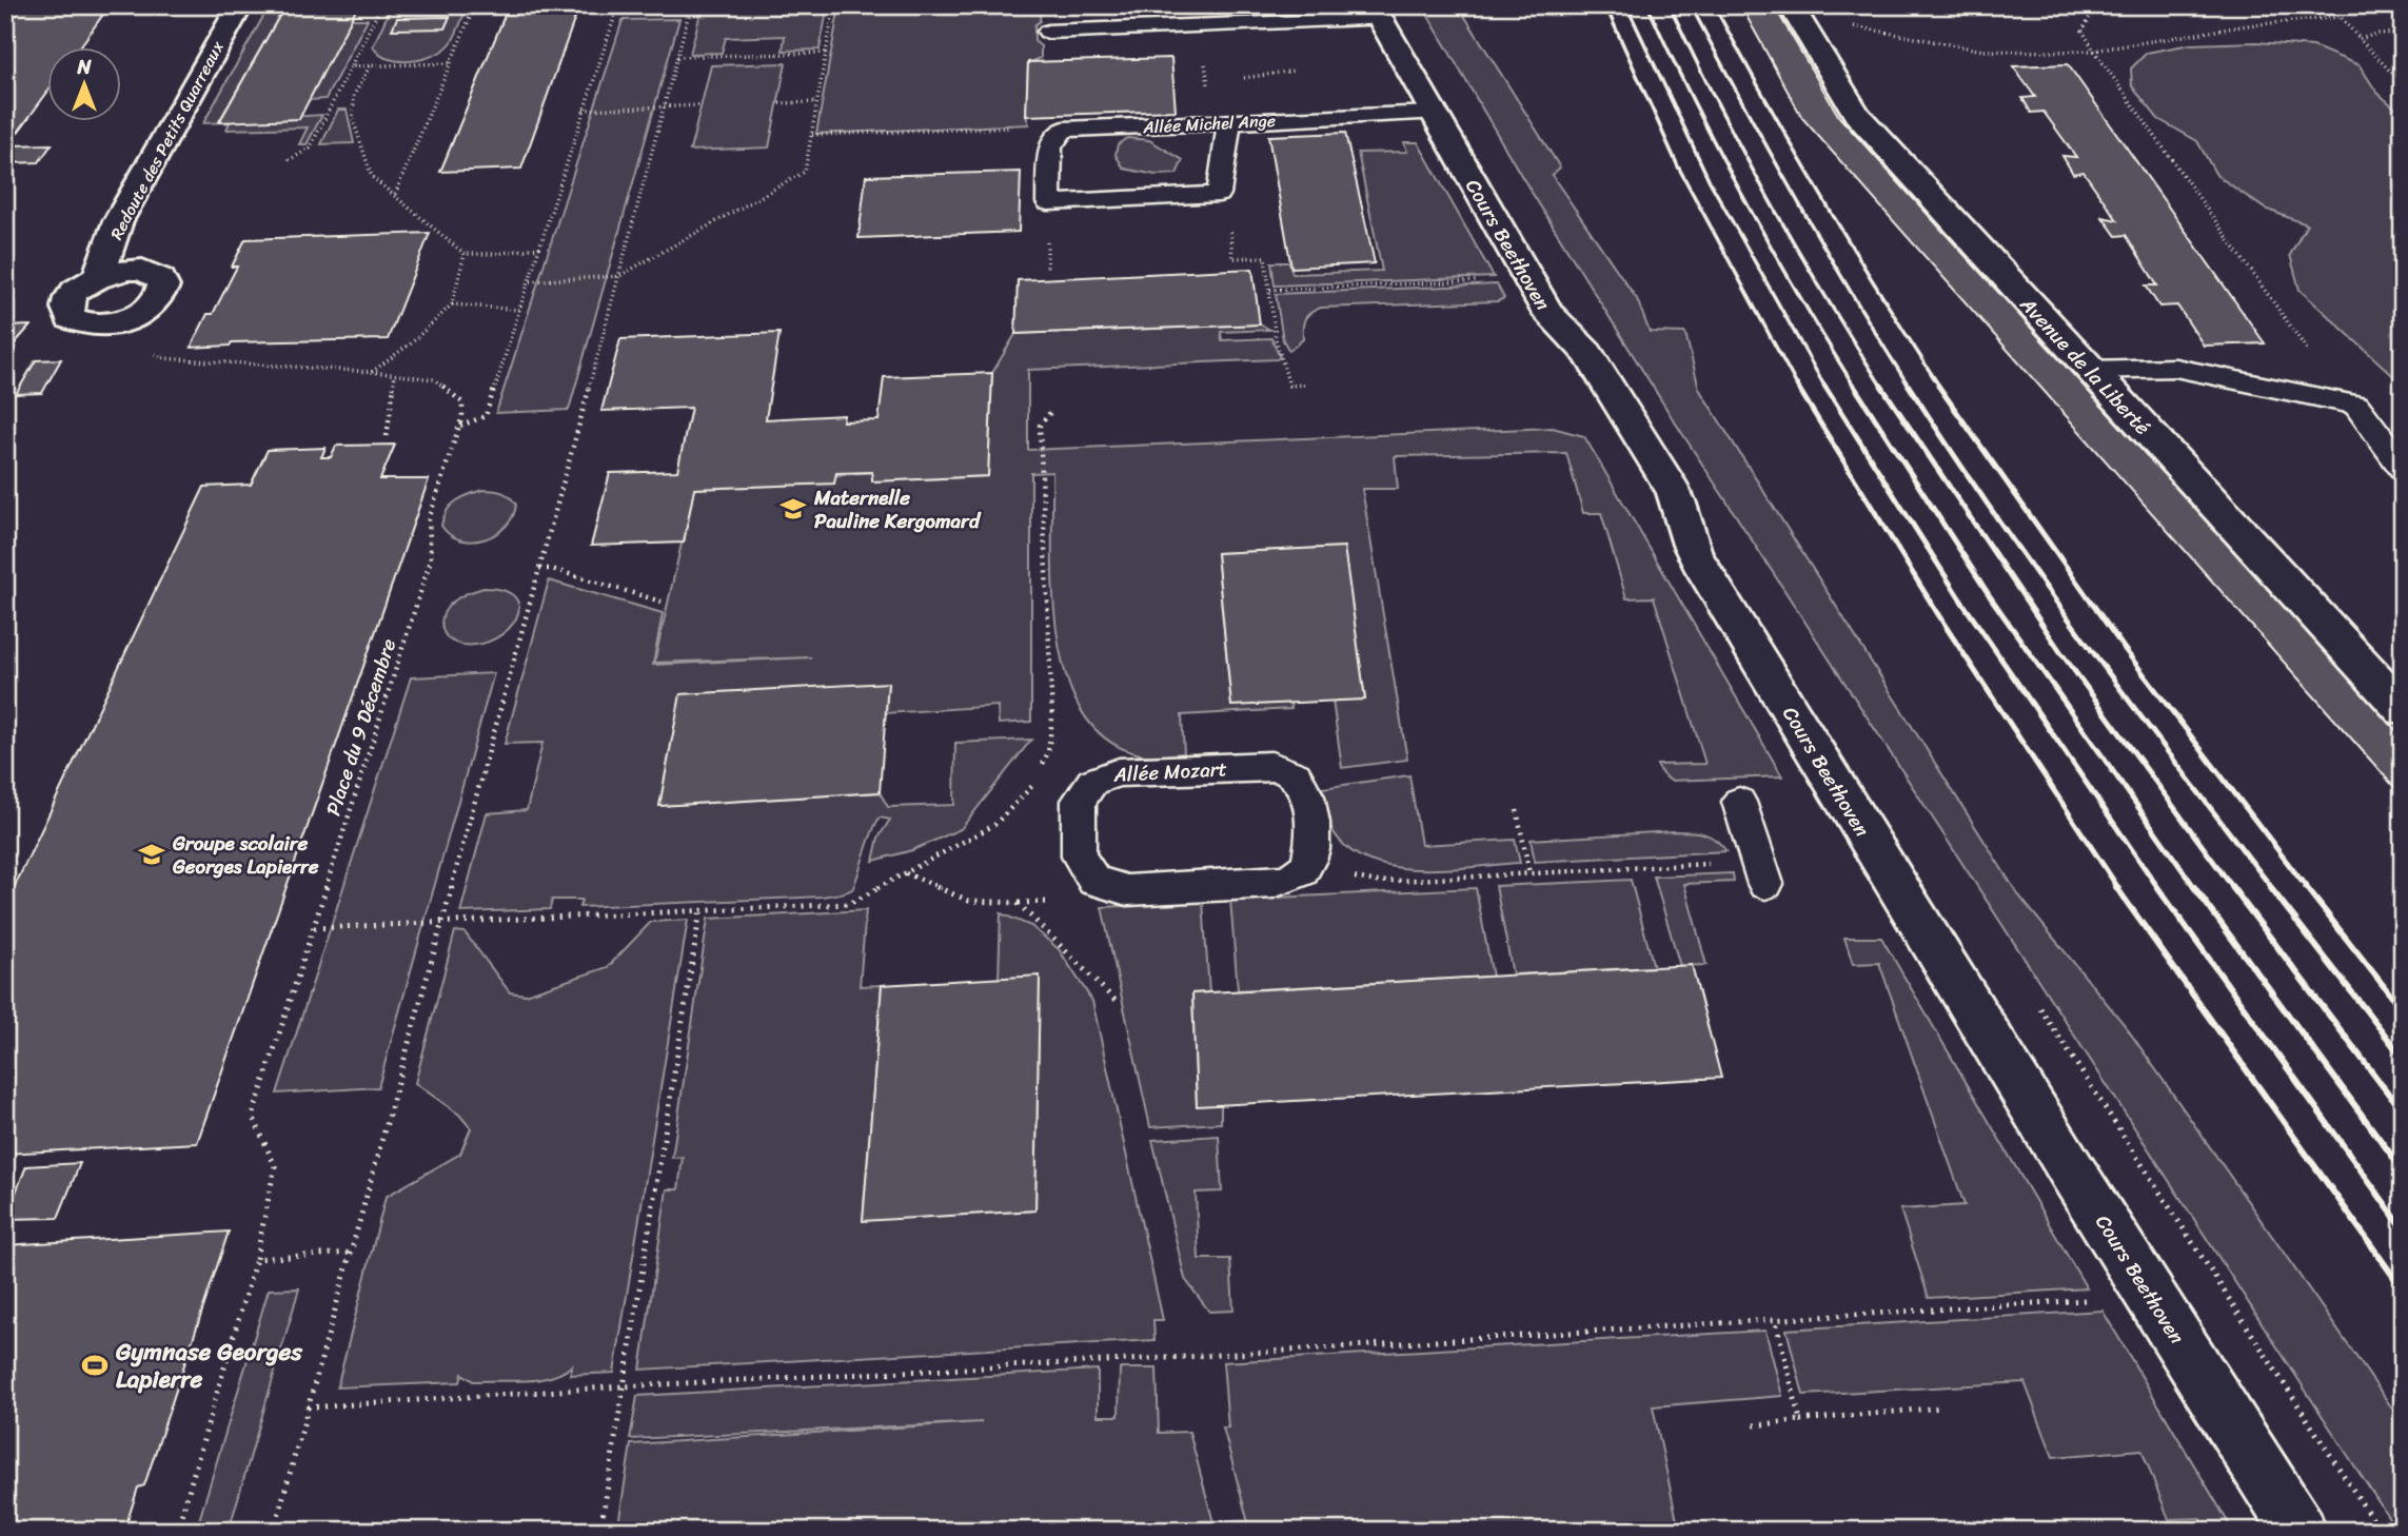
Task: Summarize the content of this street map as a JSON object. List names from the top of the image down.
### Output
{
  "streets": {
    "street": ["Redoute des Petits Quarreaux", "Cours Beethoven", "Avenue de la Liberté"],
    "lane": ["Allée Michel Ange", "Allée Mozart"],
    "path": ["Place du 9 Décembre"]
  },
  "crossings": [
    ["Allée Michel Ange", "Cours Beethoven"]
  ],
  "places": {
    "school or university": ["Maternelle Pauline Kergomard", "Groupe scolaire Georges Lapierre"],
    "sports": ["Gymnase Georges Lapierre"]
  },
  "north": "top"
}
